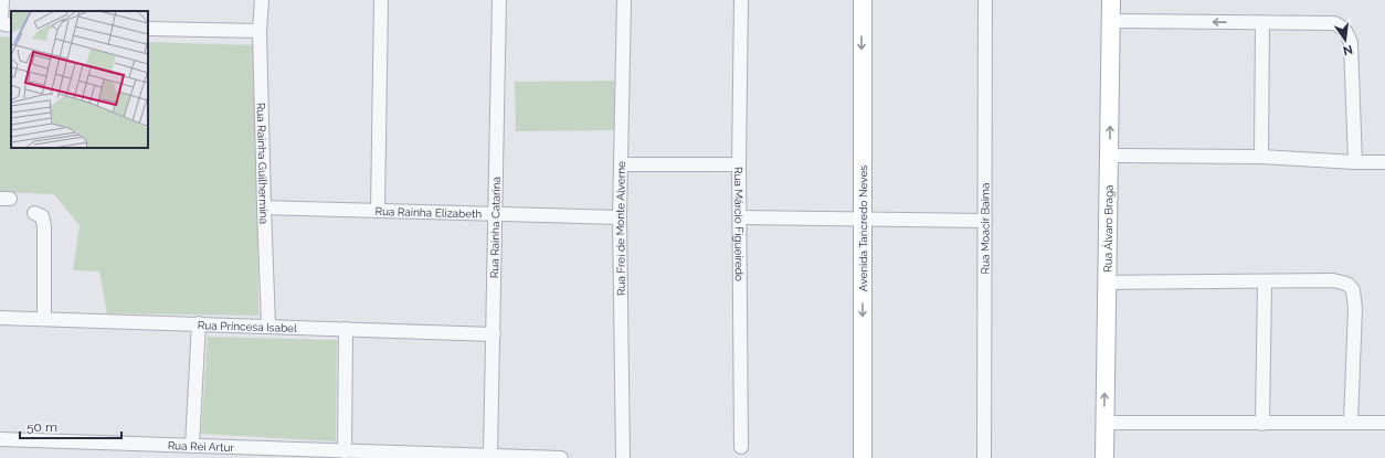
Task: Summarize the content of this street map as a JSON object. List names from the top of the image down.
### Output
{
  "streets": {
    "main road": ["Avenida Tancredo Neves", "Rua Álvaro Braga"],
    "street": [
      "Rua Rainha Guilhermina",
      "Rua Rainha Elizabeth",
      "Rua Márcio Figueiredo",
      "Rua Rainha Catarina",
      "Rua Frei de Monte Alverne",
      "Rua Moacir Baima",
      "Rua Princesa Isabel",
      "Rua Rei Artur"
    ]
  },
  "crossings": [
    ["Rua Rainha Guilhermina", "Rua Rainha Elizabeth"],
    ["Rua Rainha Guilhermina", "Rua Princesa Isabel"],
    ["Rua Rainha Elizabeth", "Rua Rainha Catarina"],
    ["Rua Rainha Elizabeth", "Rua Frei de Monte Alverne"],
    ["Rua Rainha Catarina", "Rua Princesa Isabel"],
    ["Rua Rainha Catarina", "Rua Rei Artur"]
  ],
  "one_way": ["Avenida Tancredo Neves", "Rua Álvaro Braga"],
  "scale_bar": "50 m",
  "north": "bottom"
}
